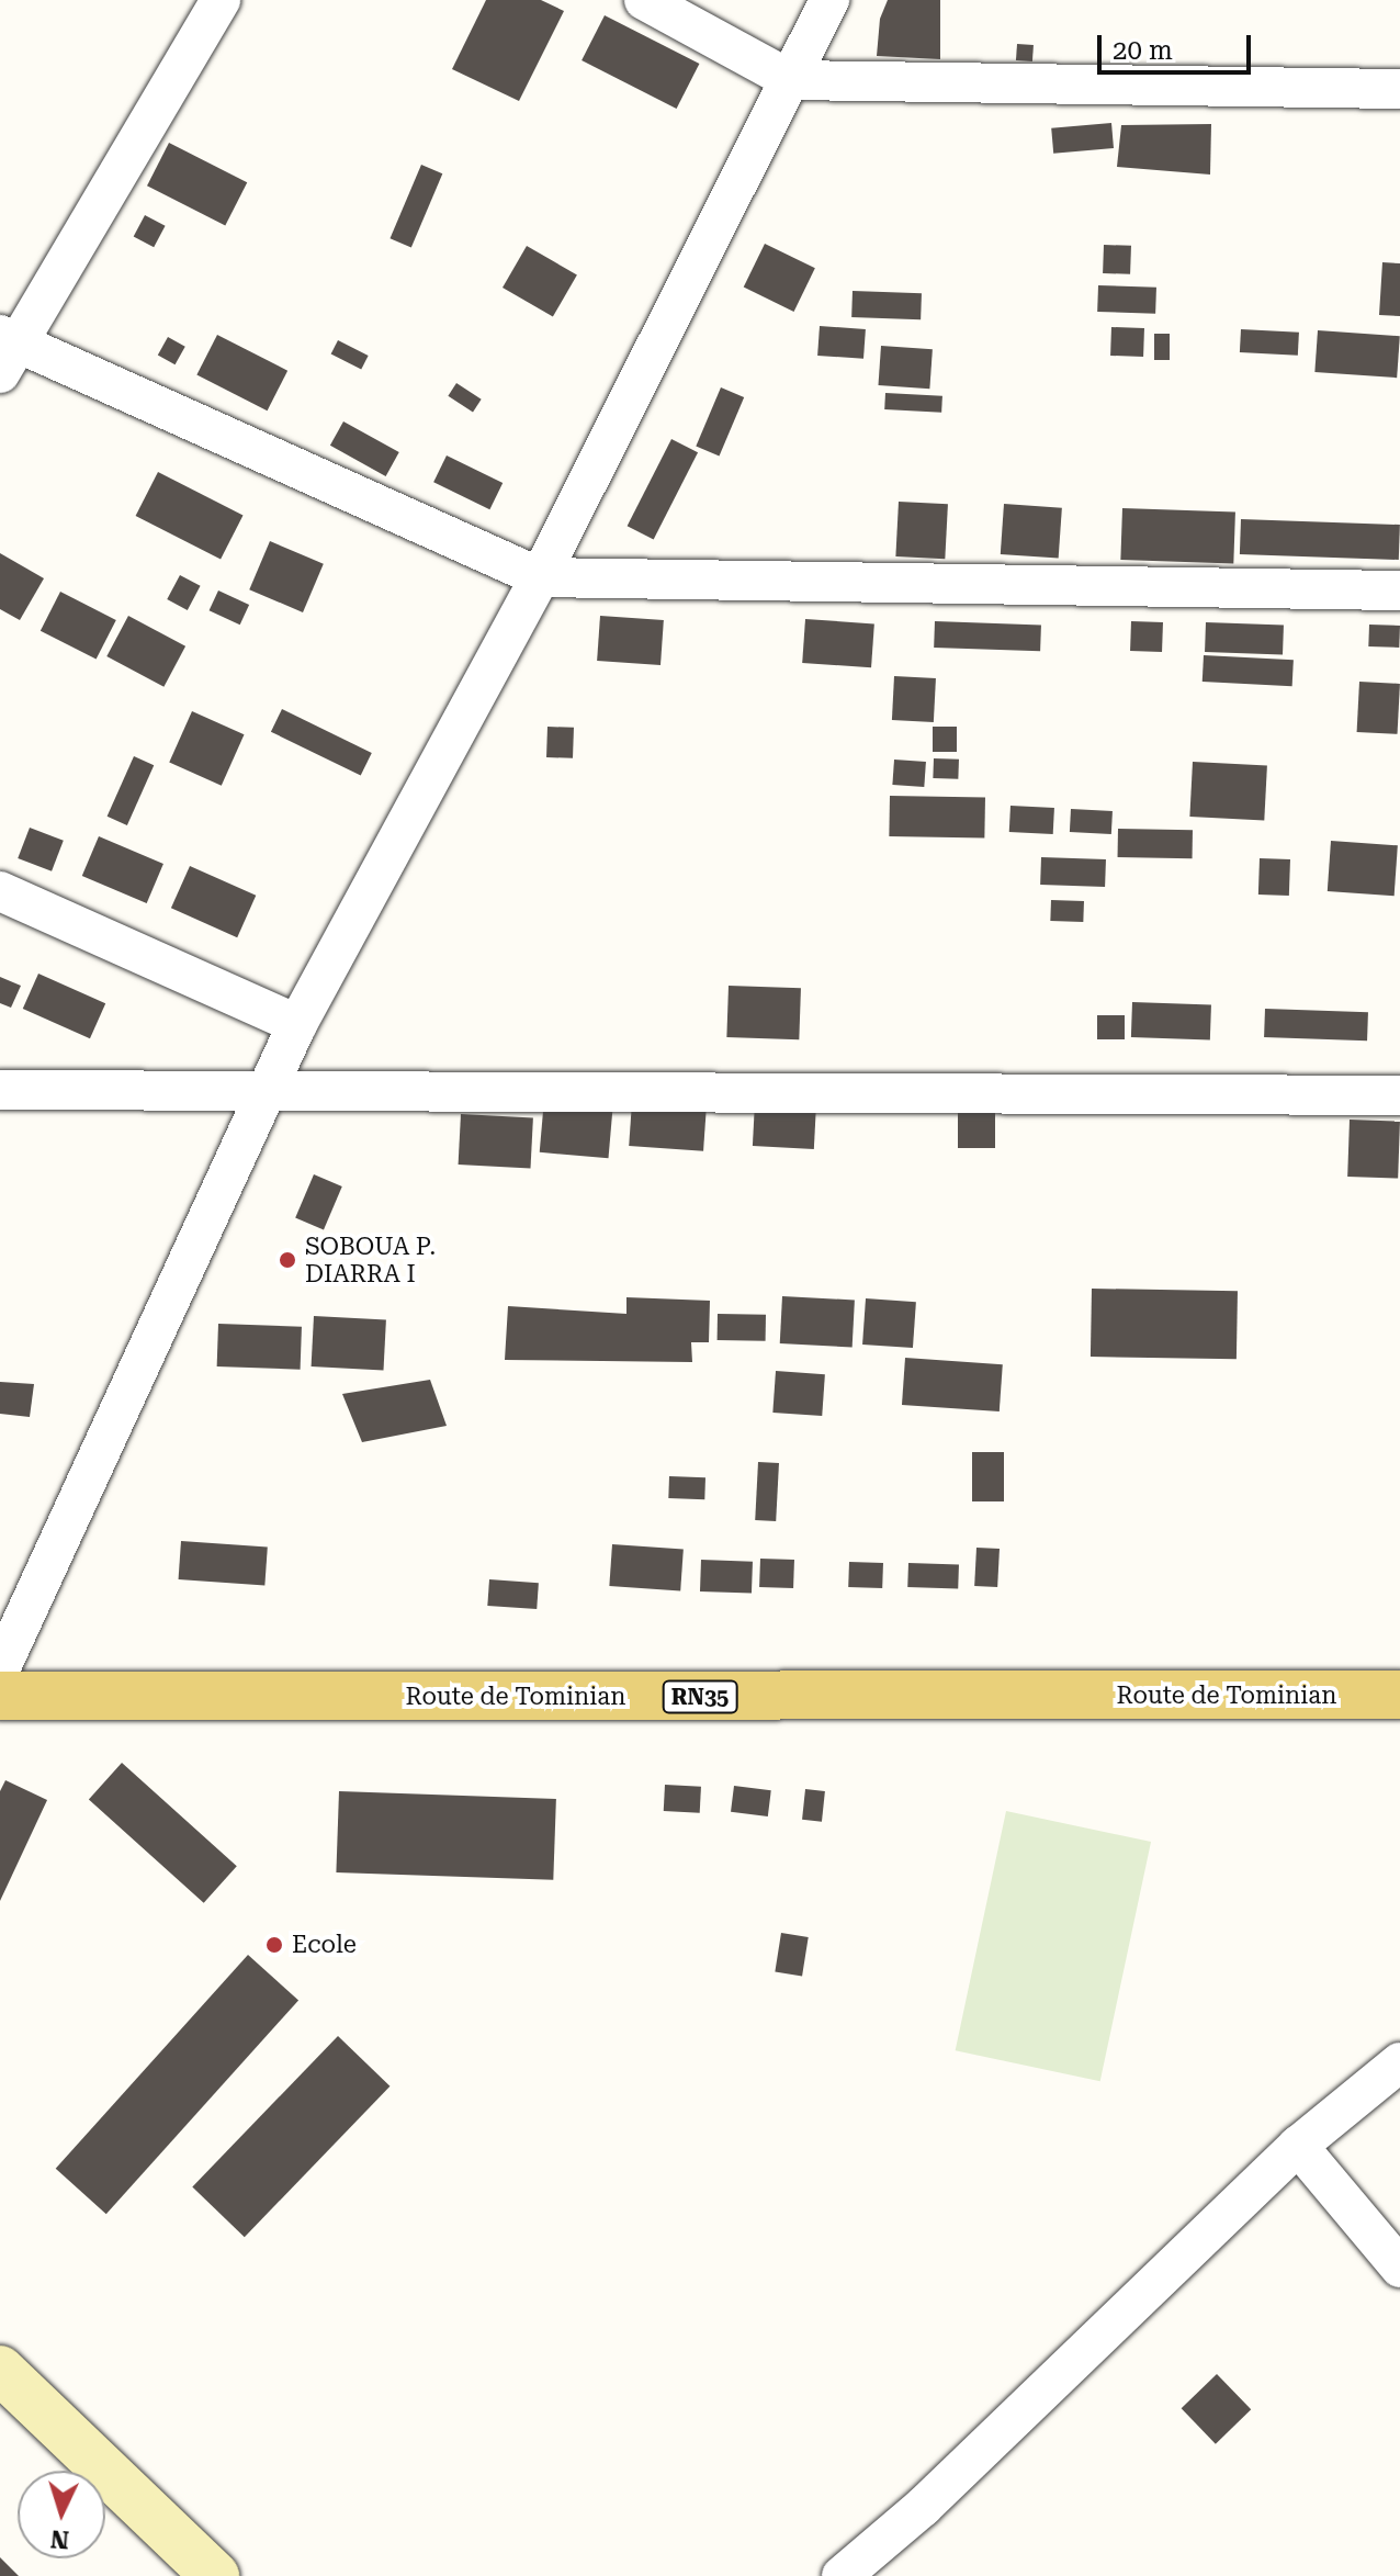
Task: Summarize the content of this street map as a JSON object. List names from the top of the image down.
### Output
{
  "streets": {
    "main road": ["Route de Tominian", "RN35"]
  },
  "places": ["SOBOUA P. DIARRA I", "Ecole"],
  "scale_bar": "20 m",
  "north": "bottom"
}
